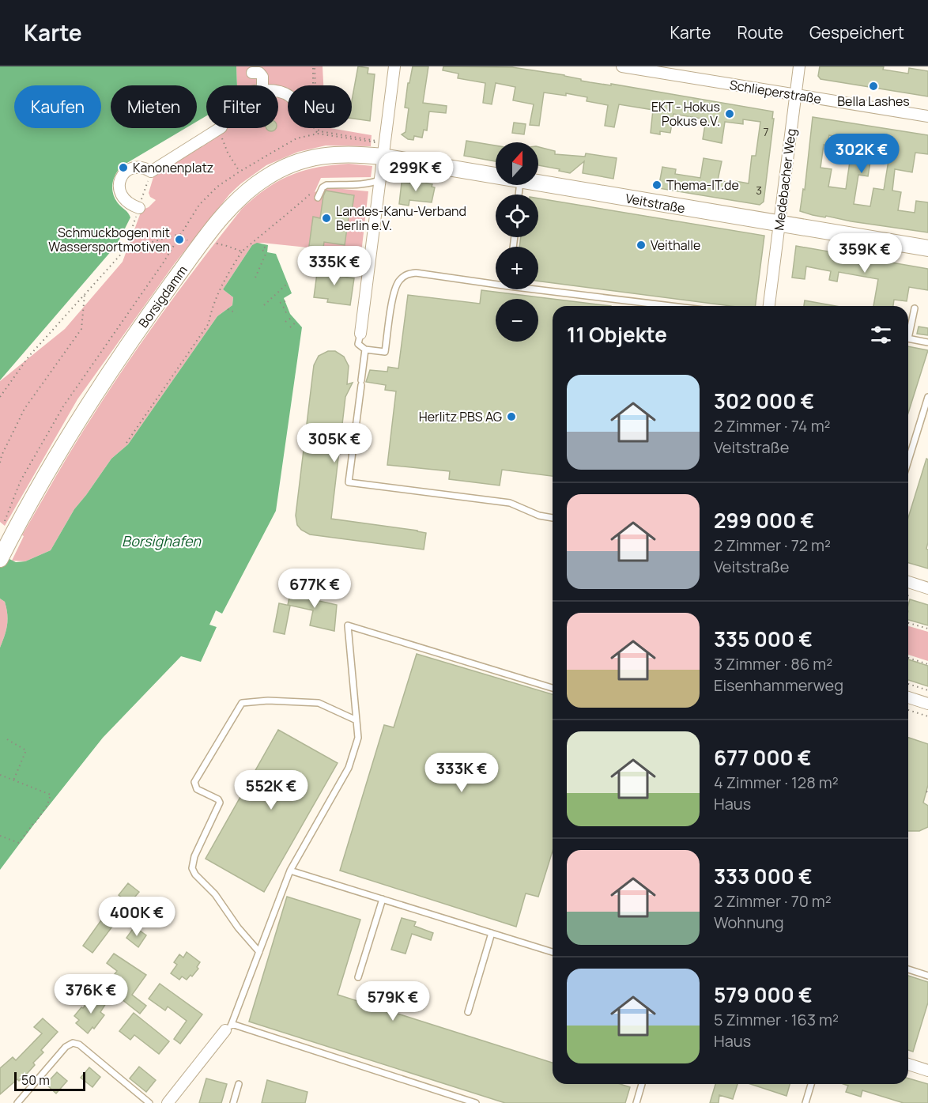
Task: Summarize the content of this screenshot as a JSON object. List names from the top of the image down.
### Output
{
  "streets": {
    "street": [
      "Schlieperstraße",
      "Medebacher Weg",
      "Veitstraße",
      "Borsigdamm"
    ]
  },
  "crossings": [
    ["Schlieperstraße", "Medebacher Weg"],
    ["Medebacher Weg", "Veitstraße"],
    ["Veitstraße", "Borsigdamm"]
  ],
  "water": ["Borsighafen"],
  "places": [
    "Bella Lashes",
    "EKT - Hokus Pokus e.V.",
    "Kanonenplatz",
    "Thema-IT.de",
    "Landes-Kanu-Verband Berlin e.V.",
    "Schmuckbogen mit Wassersportmotiven",
    "Veithalle",
    "Herlitz PBS AG"
  ],
  "house_numbers": ["7", "3"],
  "scale_bar": "50 m",
  "north": "top",
  "page": {
    "header": "Karte",
    "nav": ["Karte", "Route", "Gespeichert"],
    "chip": [
      "Kaufen",
      "Mieten",
      "Filter",
      "Neu"
    ],
    "price": [
      "302K €",
      "299K €",
      "359K €",
      "335K €",
      "305K €",
      "677K €",
      "333K €",
      "552K €",
      "400K €",
      "376K €",
      "579K €"
    ],
    "map_buttons": ["+", "−"],
    "heading": "11 Objekte",
    "list": [
      {
        "name": "302 000 €",
        "note": "2 Zimmer · 74 m² · Veitstraße"
      },
      {
        "name": "299 000 €",
        "note": "2 Zimmer · 72 m² · Veitstraße"
      },
      {
        "name": "335 000 €",
        "note": "3 Zimmer · 86 m² · Eisenhammerweg"
      },
      {
        "name": "677 000 €",
        "note": "4 Zimmer · 128 m² · Haus"
      },
      {
        "name": "333 000 €",
        "note": "2 Zimmer · 70 m² · Wohnung"
      },
      {
        "name": "579 000 €",
        "note": "5 Zimmer · 163 m² · Haus"
      }
    ],
    "scale": "50 m"
  }
}
